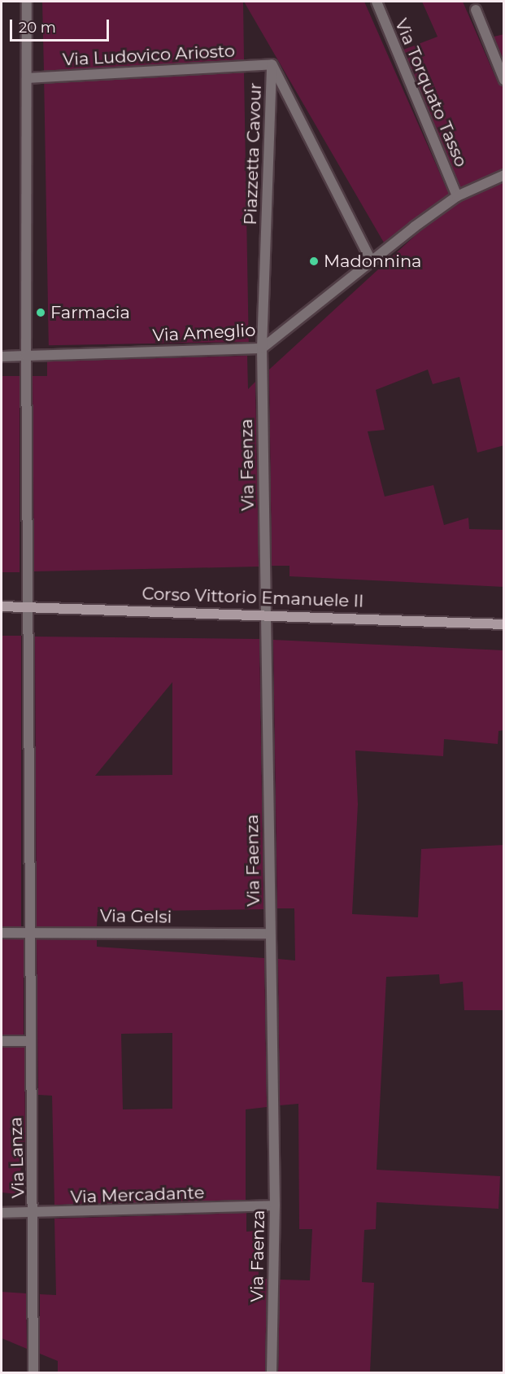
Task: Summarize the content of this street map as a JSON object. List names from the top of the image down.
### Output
{
  "streets": {
    "street": [
      "Via Ludovico Ariosto",
      "Via Torquato Tasso",
      "Piazzetta Cavour",
      "Via Ameglio",
      "Via Faenza",
      "Corso Vittorio Emanuele II",
      "Via Gelsi",
      "Via Lanza",
      "Via Mercadante"
    ]
  },
  "crossings": [
    ["Via Ludovico Ariosto", "Piazzetta Cavour"],
    ["Via Ludovico Ariosto", "Via Lanza"],
    ["Via Torquato Tasso", "Via Ameglio"],
    ["Piazzetta Cavour", "Via Ameglio"],
    ["Piazzetta Cavour", "Via Faenza"],
    ["Via Ameglio", "Via Faenza"],
    ["Via Ameglio", "Via Lanza"],
    ["Via Faenza", "Corso Vittorio Emanuele II"],
    ["Via Faenza", "Via Gelsi"],
    ["Via Faenza", "Via Mercadante"],
    ["Corso Vittorio Emanuele II", "Via Lanza"],
    ["Via Gelsi", "Via Lanza"],
    ["Via Lanza", "Via Mercadante"]
  ],
  "places": ["Madonnina", "Farmacia"],
  "scale_bar": "20 m"
}
